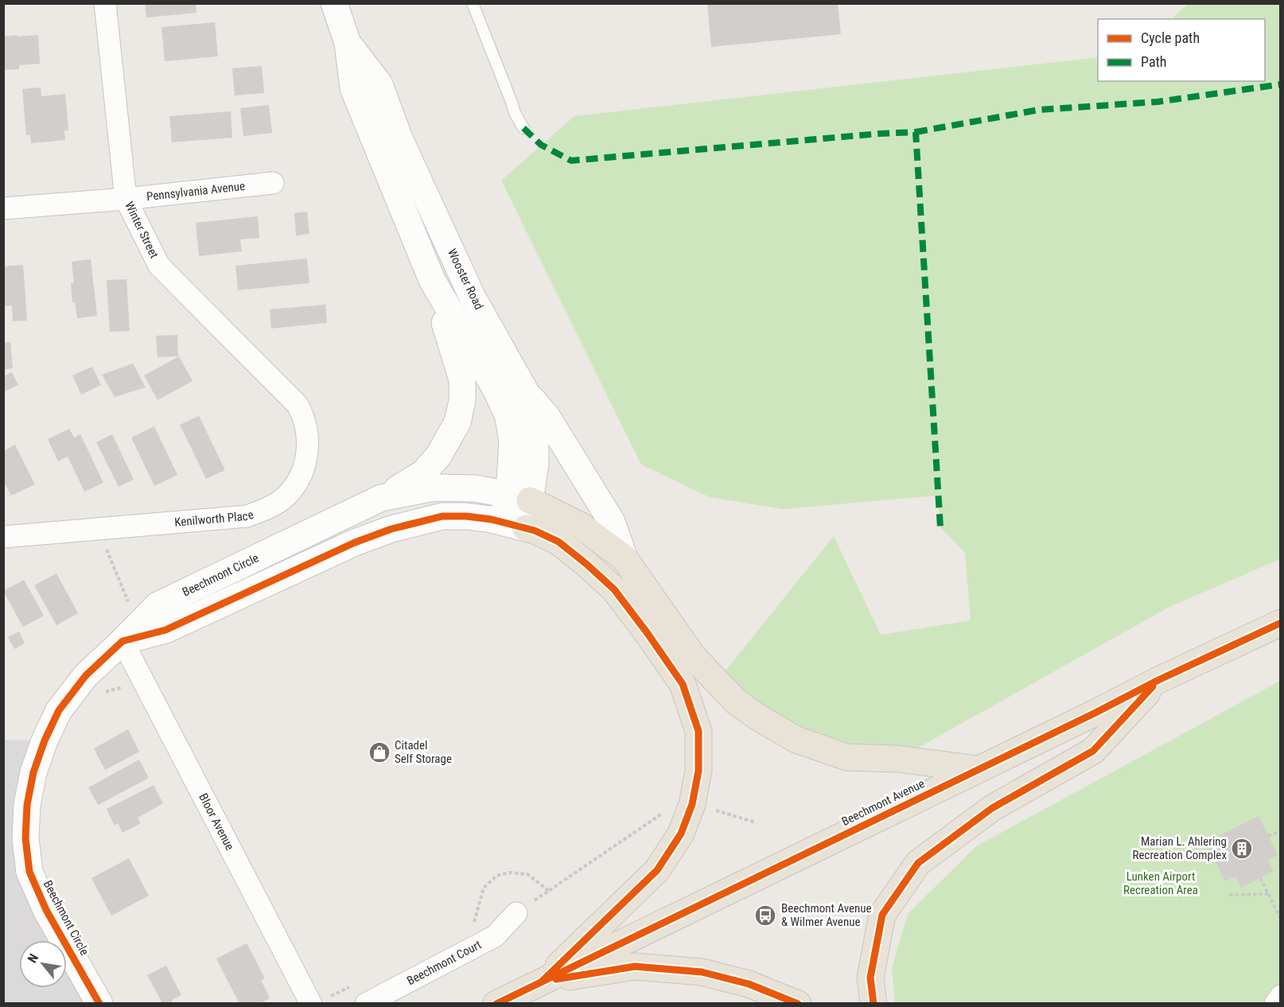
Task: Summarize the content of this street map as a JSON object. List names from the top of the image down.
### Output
{
  "streets": {
    "highway": ["Beechmont Avenue"],
    "street": [
      "Pennsylvania Avenue",
      "Winter Street",
      "Wooster Road",
      "Kenilworth Place",
      "Beechmont Circle",
      "Bloor Avenue",
      "Beechmont Court"
    ]
  },
  "crossings": [
    ["Pennsylvania Avenue", "Winter Street"],
    ["Winter Street", "Kenilworth Place"],
    ["Wooster Road", "Beechmont Circle"],
    ["Beechmont Circle", "Bloor Avenue"]
  ],
  "parks": ["Lunken Airport Recreation Area"],
  "places": {
    "shop": ["Citadel Self Storage"],
    "building": ["Marian L. Ahlering Recreation Complex"],
    "bus stop": ["Beechmont Avenue & Wilmer Avenue"]
  },
  "legend": ["Cycle path", "Path"],
  "north": "top left"
}
